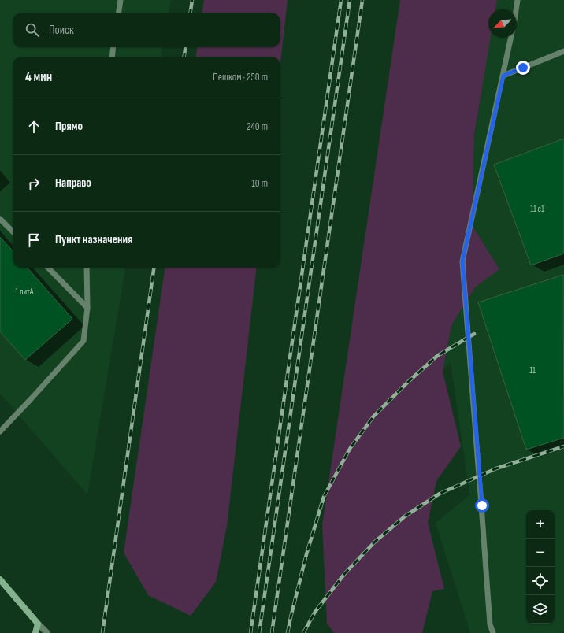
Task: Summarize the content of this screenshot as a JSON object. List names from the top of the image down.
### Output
{
  "house_numbers": ["11 с1", "1 литА", "11"],
  "north": "bottom left",
  "page": {
    "search": "Поиск",
    "heading": ["4 мин", "Пешком · 250 m"],
    "list": [
      ["Прямо", "240 m"],
      ["Направо", "10 m"],
      "Пункт назначения"
    ],
    "map_buttons": ["+", "−"]
  }
}
